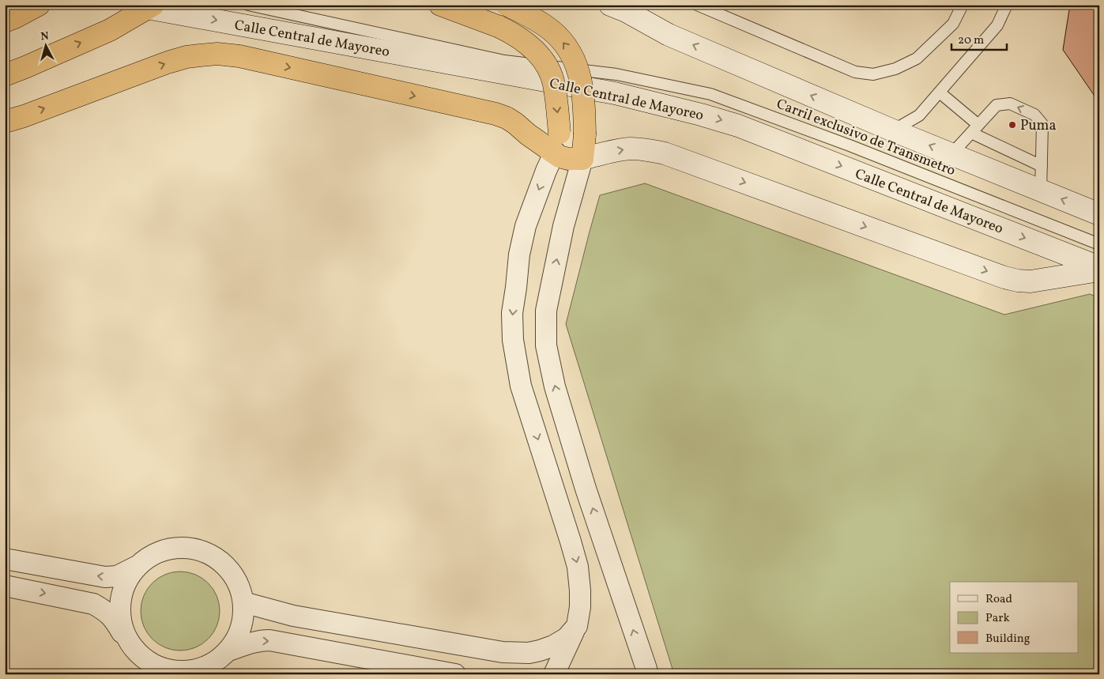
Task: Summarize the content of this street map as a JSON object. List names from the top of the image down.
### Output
{
  "streets": {
    "main road": ["Calle Central de Mayoreo"],
    "lane": ["Carril exclusivo de Transmetro"]
  },
  "places": ["Puma"],
  "legend": ["Road", "Park", "Building"],
  "scale_bar": "20 m",
  "north": "top"
}
